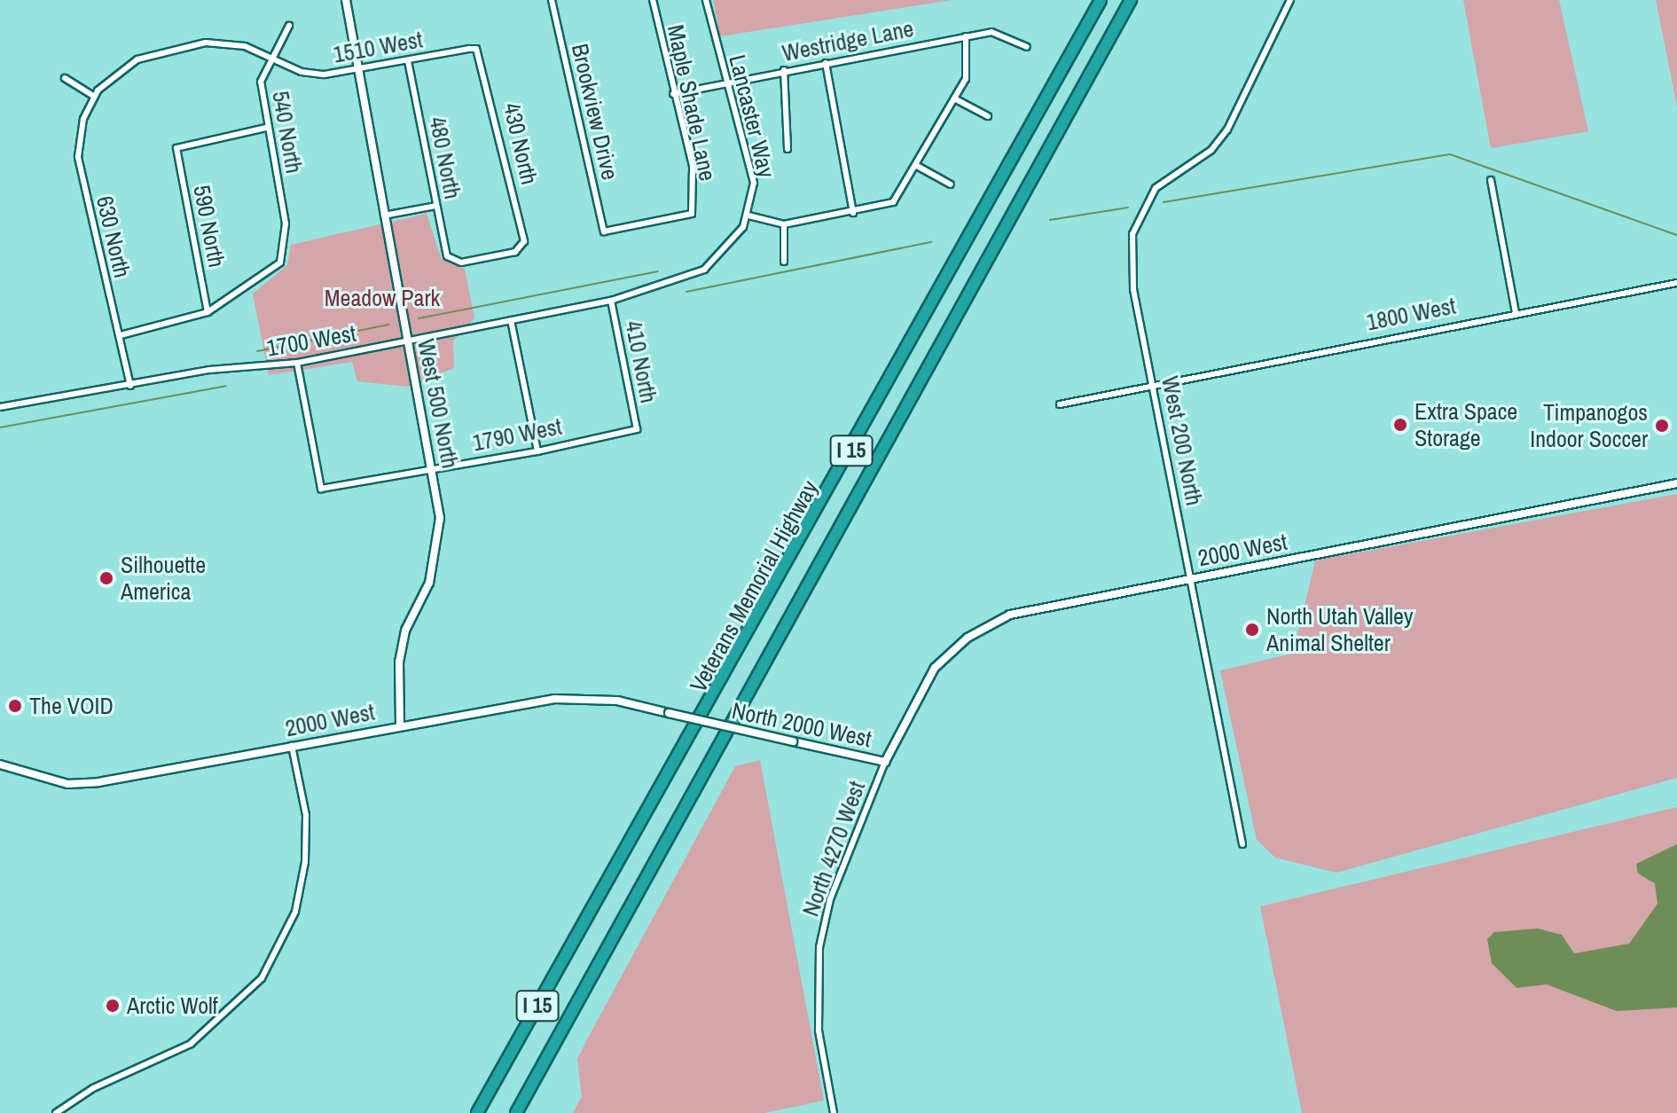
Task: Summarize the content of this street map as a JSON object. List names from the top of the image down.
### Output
{
  "streets": {
    "highway": ["I 15", "Veterans Memorial Highway"],
    "street": [
      "Westridge Lane",
      "1510 West",
      "Maple Shade Lane",
      "Brookview Drive",
      "Lancaster Way",
      "540 North",
      "430 North",
      "480 North",
      "590 North",
      "630 North",
      "1800 West",
      "1700 West",
      "410 North",
      "West 500 North",
      "1790 West",
      "West 200 North",
      "2000 West",
      "North 2000 West",
      "North 4270 West"
    ]
  },
  "crossings": [
    ["Westridge Lane", "Maple Shade Lane"],
    ["Westridge Lane", "Lancaster Way"],
    ["1510 West", "540 North"],
    ["1510 West", "430 North"],
    ["1510 West", "480 North"],
    ["1510 West", "630 North"],
    ["1510 West", "West 500 North"],
    ["Maple Shade Lane", "Brookview Drive"],
    ["Lancaster Way", "1700 West"],
    ["540 North", "590 North"],
    ["430 North", "480 North"],
    ["630 North", "1700 West"],
    ["1800 West", "West 200 North"],
    ["1700 West", "410 North"],
    ["1700 West", "West 500 North"],
    ["1700 West", "1790 West"],
    ["410 North", "1790 West"],
    ["West 500 North", "1790 West"],
    ["West 500 North", "2000 West"],
    ["West 200 North", "2000 West"],
    ["2000 West", "North 2000 West"],
    ["2000 West", "North 4270 West"],
    ["North 2000 West", "North 4270 West"]
  ],
  "parks": ["Meadow Park"],
  "places": [
    "Extra Space Storage",
    "Timpanogos Indoor Soccer",
    "Silhouette America",
    "North Utah Valley Animal Shelter",
    "The VOID",
    "Arctic Wolf"
  ]
}
